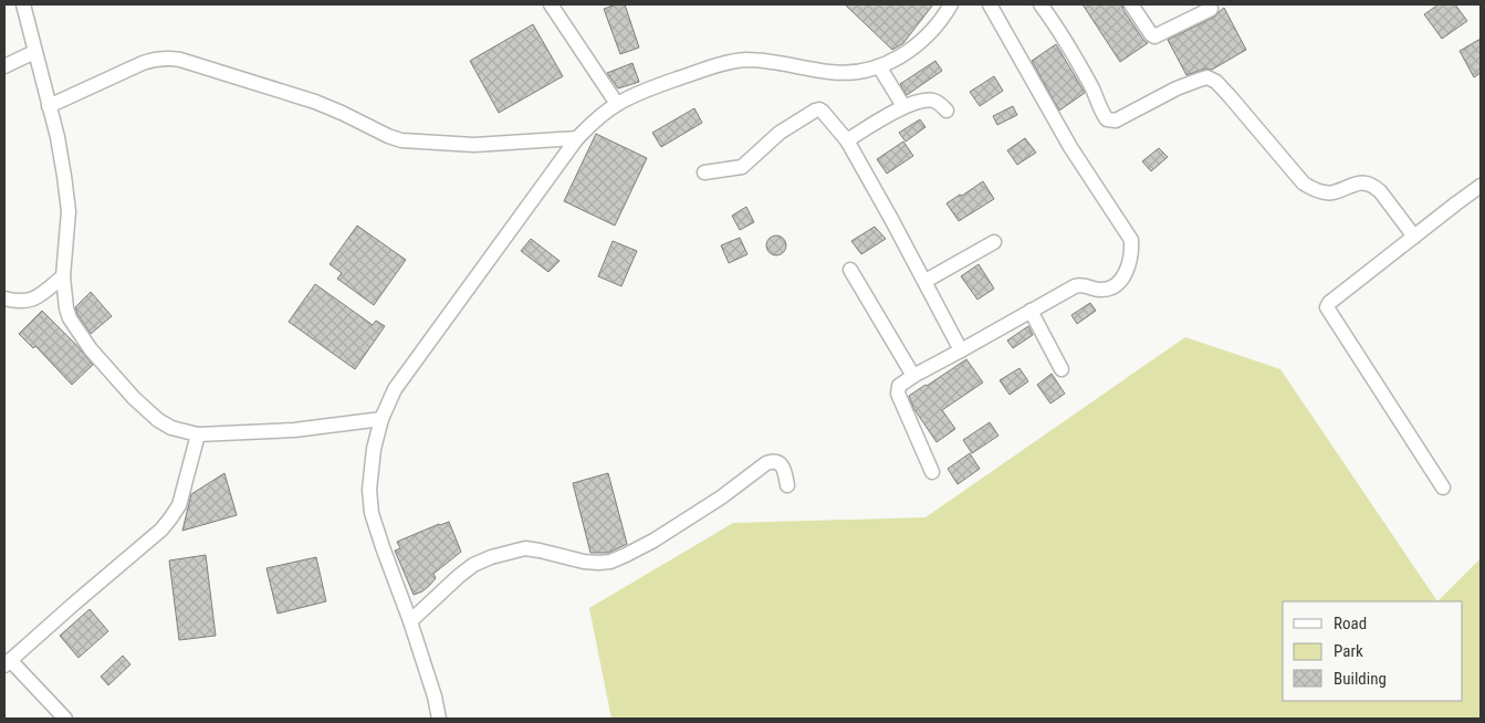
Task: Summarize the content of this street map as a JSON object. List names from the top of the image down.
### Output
{
  "legend": ["Road", "Park", "Building"]
}
